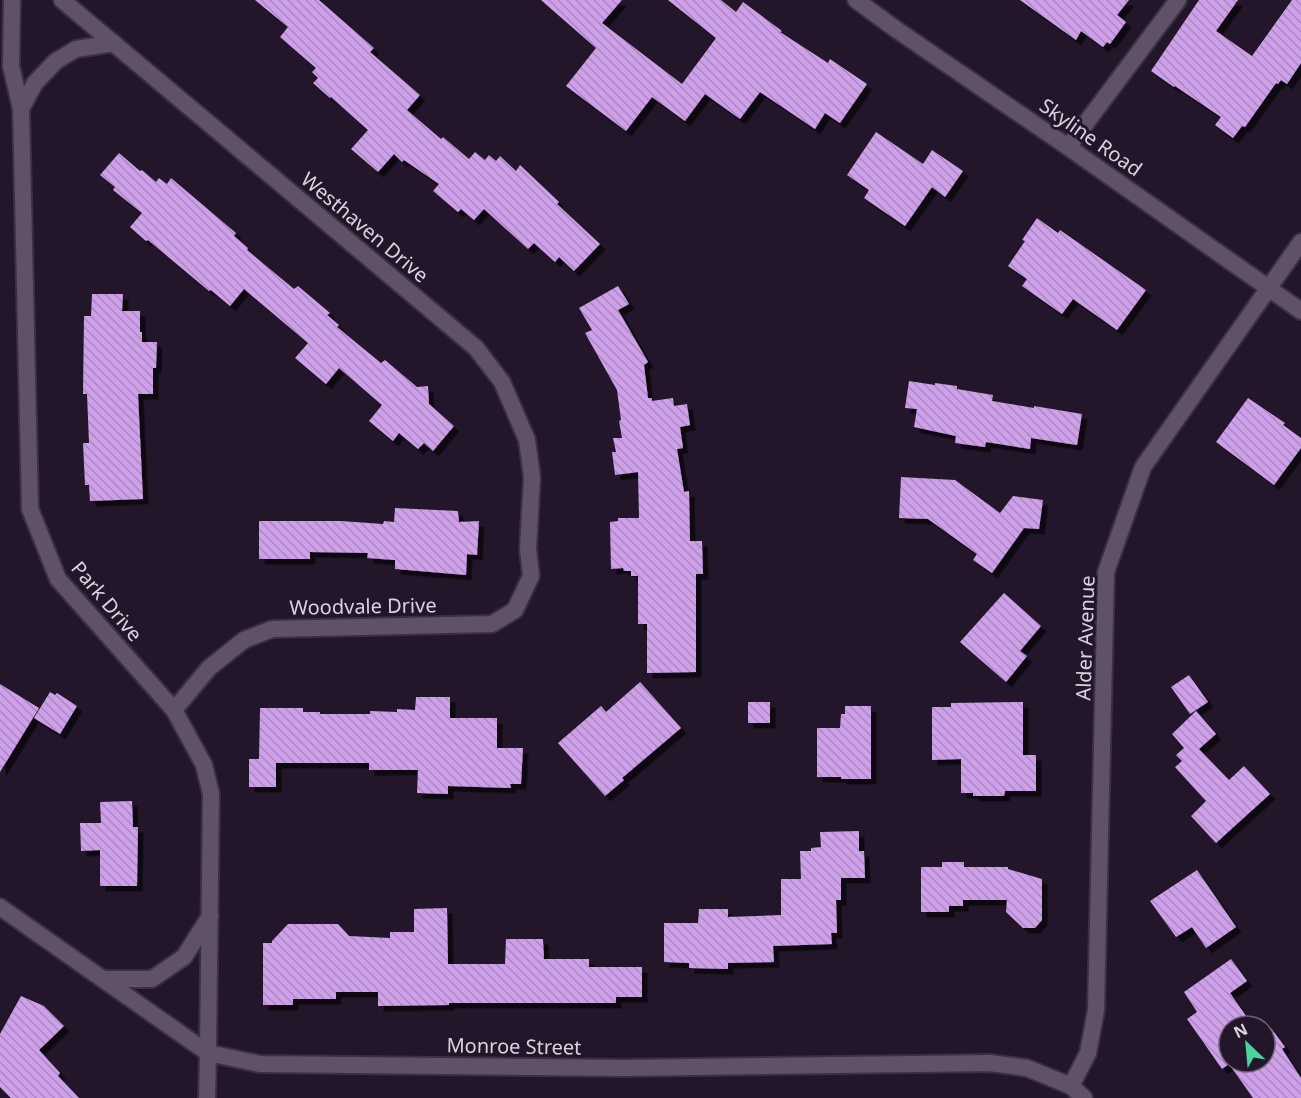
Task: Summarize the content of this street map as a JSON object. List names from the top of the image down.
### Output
{
  "streets": {
    "street": [
      "Skyline Road",
      "Westhaven Drive",
      "Park Drive",
      "Woodvale Drive",
      "Alder Avenue",
      "Monroe Street"
    ]
  },
  "crossings": [
    ["Skyline Road", "Alder Avenue"],
    ["Westhaven Drive", "Park Drive"],
    ["Westhaven Drive", "Woodvale Drive"],
    ["Park Drive", "Woodvale Drive"],
    ["Park Drive", "Monroe Street"],
    ["Alder Avenue", "Monroe Street"]
  ],
  "north": "top left"
}
